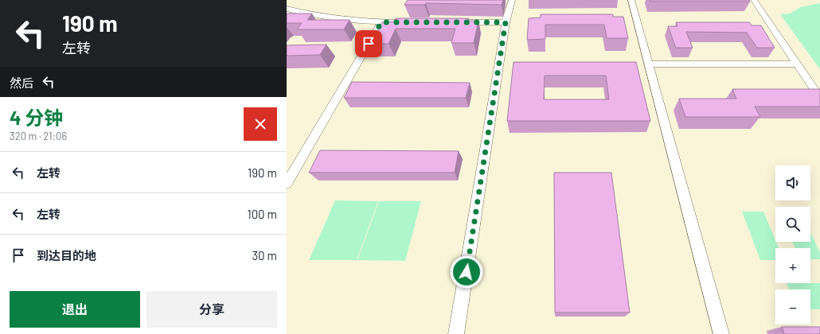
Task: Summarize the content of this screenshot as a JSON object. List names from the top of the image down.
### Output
{
  "page": {
    "turn": ["190 m", "左转"],
    "then": "然后",
    "heading": ["4 分钟", "320 m · 21:06"],
    "list": [
      {
        "name": "左转",
        "value": "190 m"
      },
      {
        "name": "左转",
        "value": "100 m"
      },
      {
        "name": "到达目的地",
        "value": "30 m"
      }
    ],
    "map_buttons": ["+", "−"],
    "buttons": ["退出", "分享"]
  }
}
